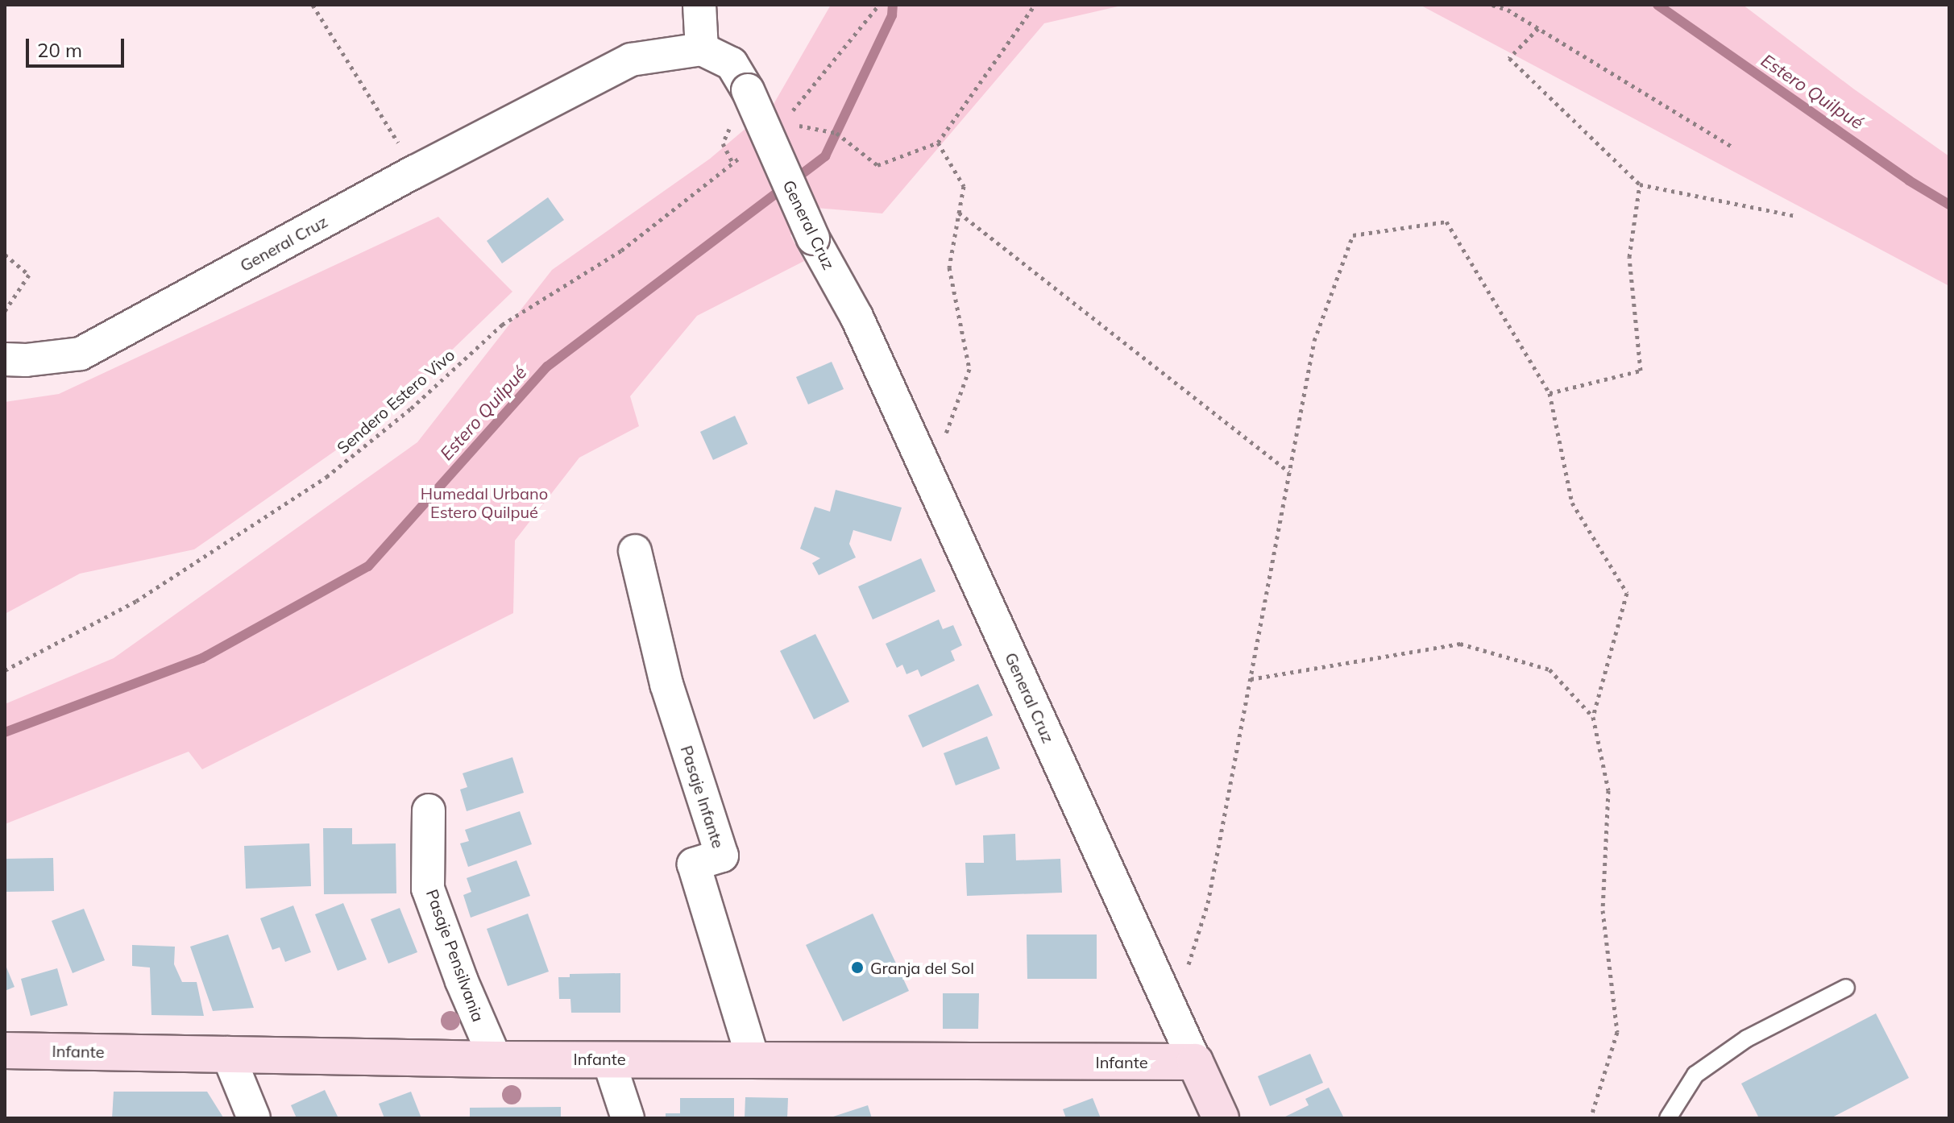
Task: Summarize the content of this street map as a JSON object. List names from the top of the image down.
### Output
{
  "streets": {
    "street": [
      "General Cruz",
      "Pasaje Infante",
      "Pasaje Pensilvania",
      "Infante"
    ],
    "path": ["Sendero Estero Vivo"]
  },
  "crossings": [
    ["General Cruz", "Infante"],
    ["Pasaje Infante", "Infante"],
    ["Pasaje Pensilvania", "Infante"]
  ],
  "water": ["Estero Quilpué"],
  "parks": ["Humedal Urbano Estero Quilpué"],
  "places": ["Granja del Sol"],
  "scale_bar": "20 m"
}
